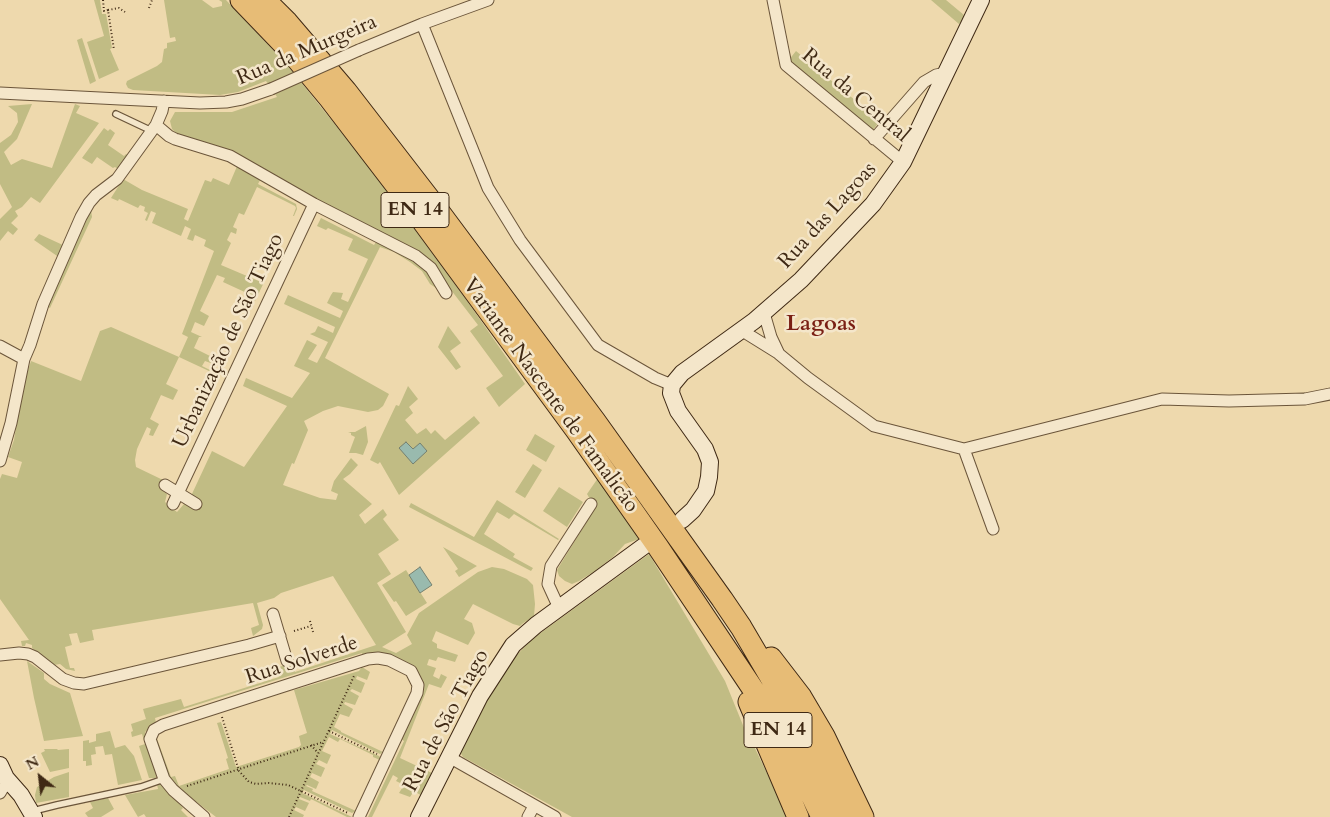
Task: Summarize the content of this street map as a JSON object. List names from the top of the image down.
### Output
{
  "streets": {
    "highway": ["EN 14", "Variante Nascente de Famalicão"],
    "main road": ["Rua das Lagoas", "Rua de São Tiago"],
    "street": [
      "Rua da Murgeira",
      "Rua da Central",
      "Urbanização de São Tiago",
      "Rua Solverde"
    ]
  },
  "crossings": [
    ["Rua da Central", "Rua das Lagoas"]
  ],
  "districts": ["Lagoas"],
  "north": "top left"
}
